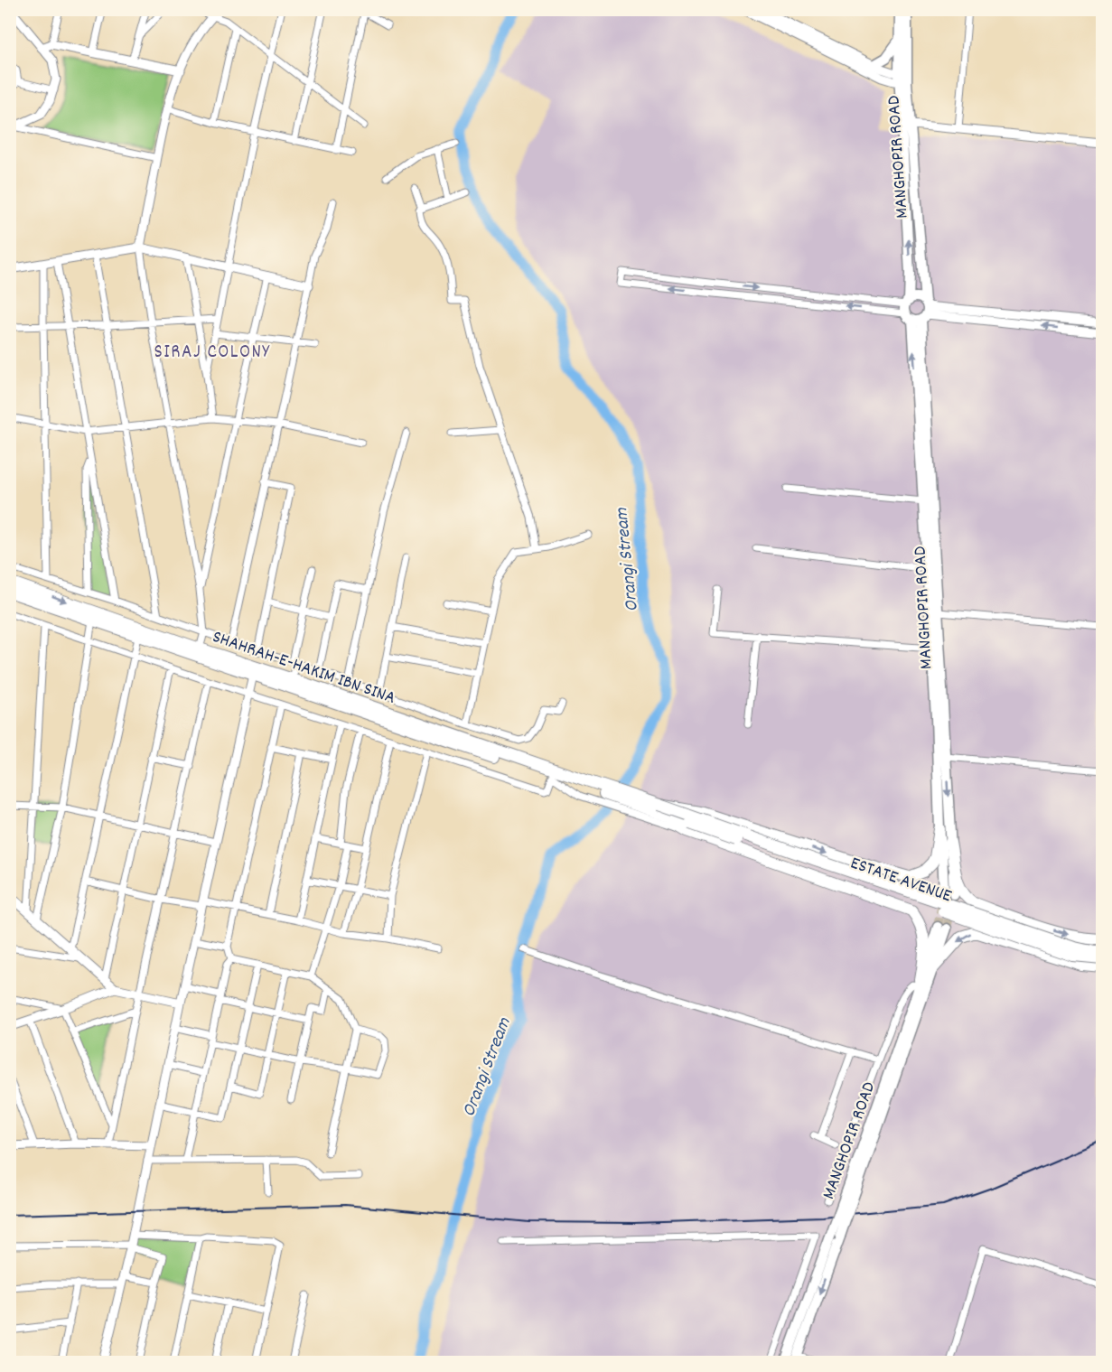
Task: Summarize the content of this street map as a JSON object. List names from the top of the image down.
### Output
{
  "streets": {
    "highway": ["SHAHRAH-E-HAKIM IBN SINA", "ESTATE AVENUE"],
    "main road": ["MANGHOPIR ROAD"]
  },
  "districts": ["SIRAJ COLONY"],
  "water": ["Orangi Stream"]
}
